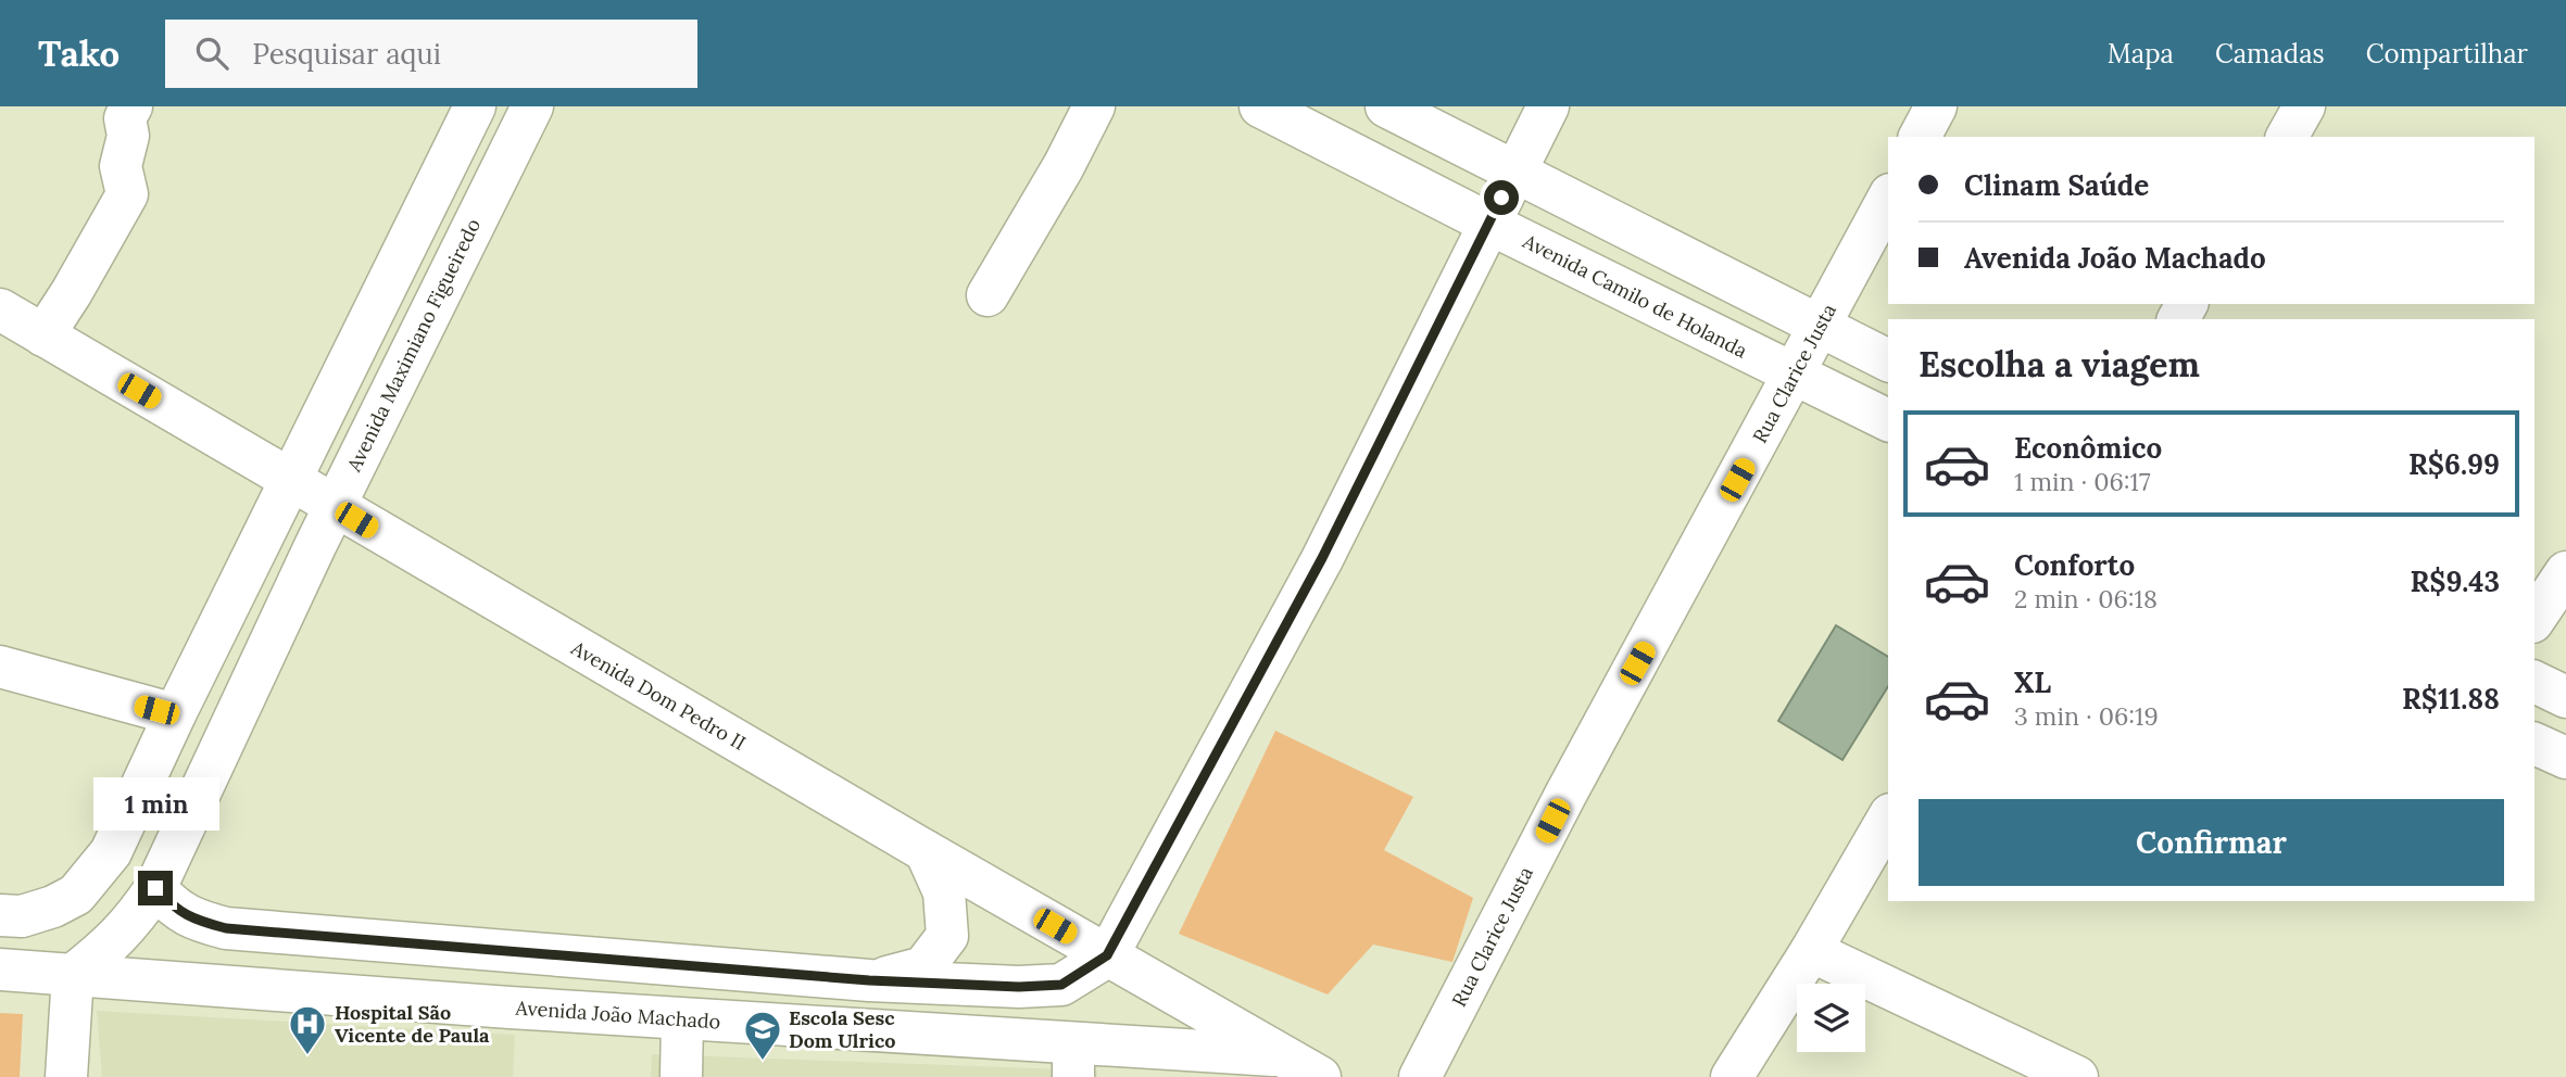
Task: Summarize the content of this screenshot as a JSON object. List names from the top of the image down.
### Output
{
  "streets": {
    "main road": [
      "Avenida Camilo de Holanda",
      "Avenida Maximiano Figueiredo",
      "Rua Clarice Justa",
      "Avenida Dom Pedro II",
      "Avenida João Machado"
    ]
  },
  "crossings": [
    ["Avenida Camilo de Holanda", "Rua Clarice Justa"],
    ["Avenida Maximiano Figueiredo", "Avenida Dom Pedro II"],
    ["Avenida Maximiano Figueiredo", "Avenida João Machado"],
    ["Avenida Dom Pedro II", "Avenida João Machado"]
  ],
  "places": {
    "hospital": ["Hospital São Vicente de Paula"],
    "school or university": ["Escola Sesc Dom Ulrico"]
  },
  "page": {
    "header": "Tako",
    "search": "Pesquisar aqui",
    "nav": ["Mapa", "Camadas", "Compartilhar"],
    "banner": ["Clinam Saúde", "Avenida João Machado"],
    "heading": "Escolha a viagem",
    "list": [
      {
        "name": "Econômico",
        "note": "1 min · 06:17",
        "value": "R$6.99"
      },
      {
        "name": "Conforto",
        "note": "2 min · 06:18",
        "value": "R$9.43"
      },
      {
        "name": "XL",
        "note": "3 min · 06:19",
        "value": "R$11.88"
      }
    ],
    "bubble": "1 min",
    "buttons": "Confirmar"
  }
}
